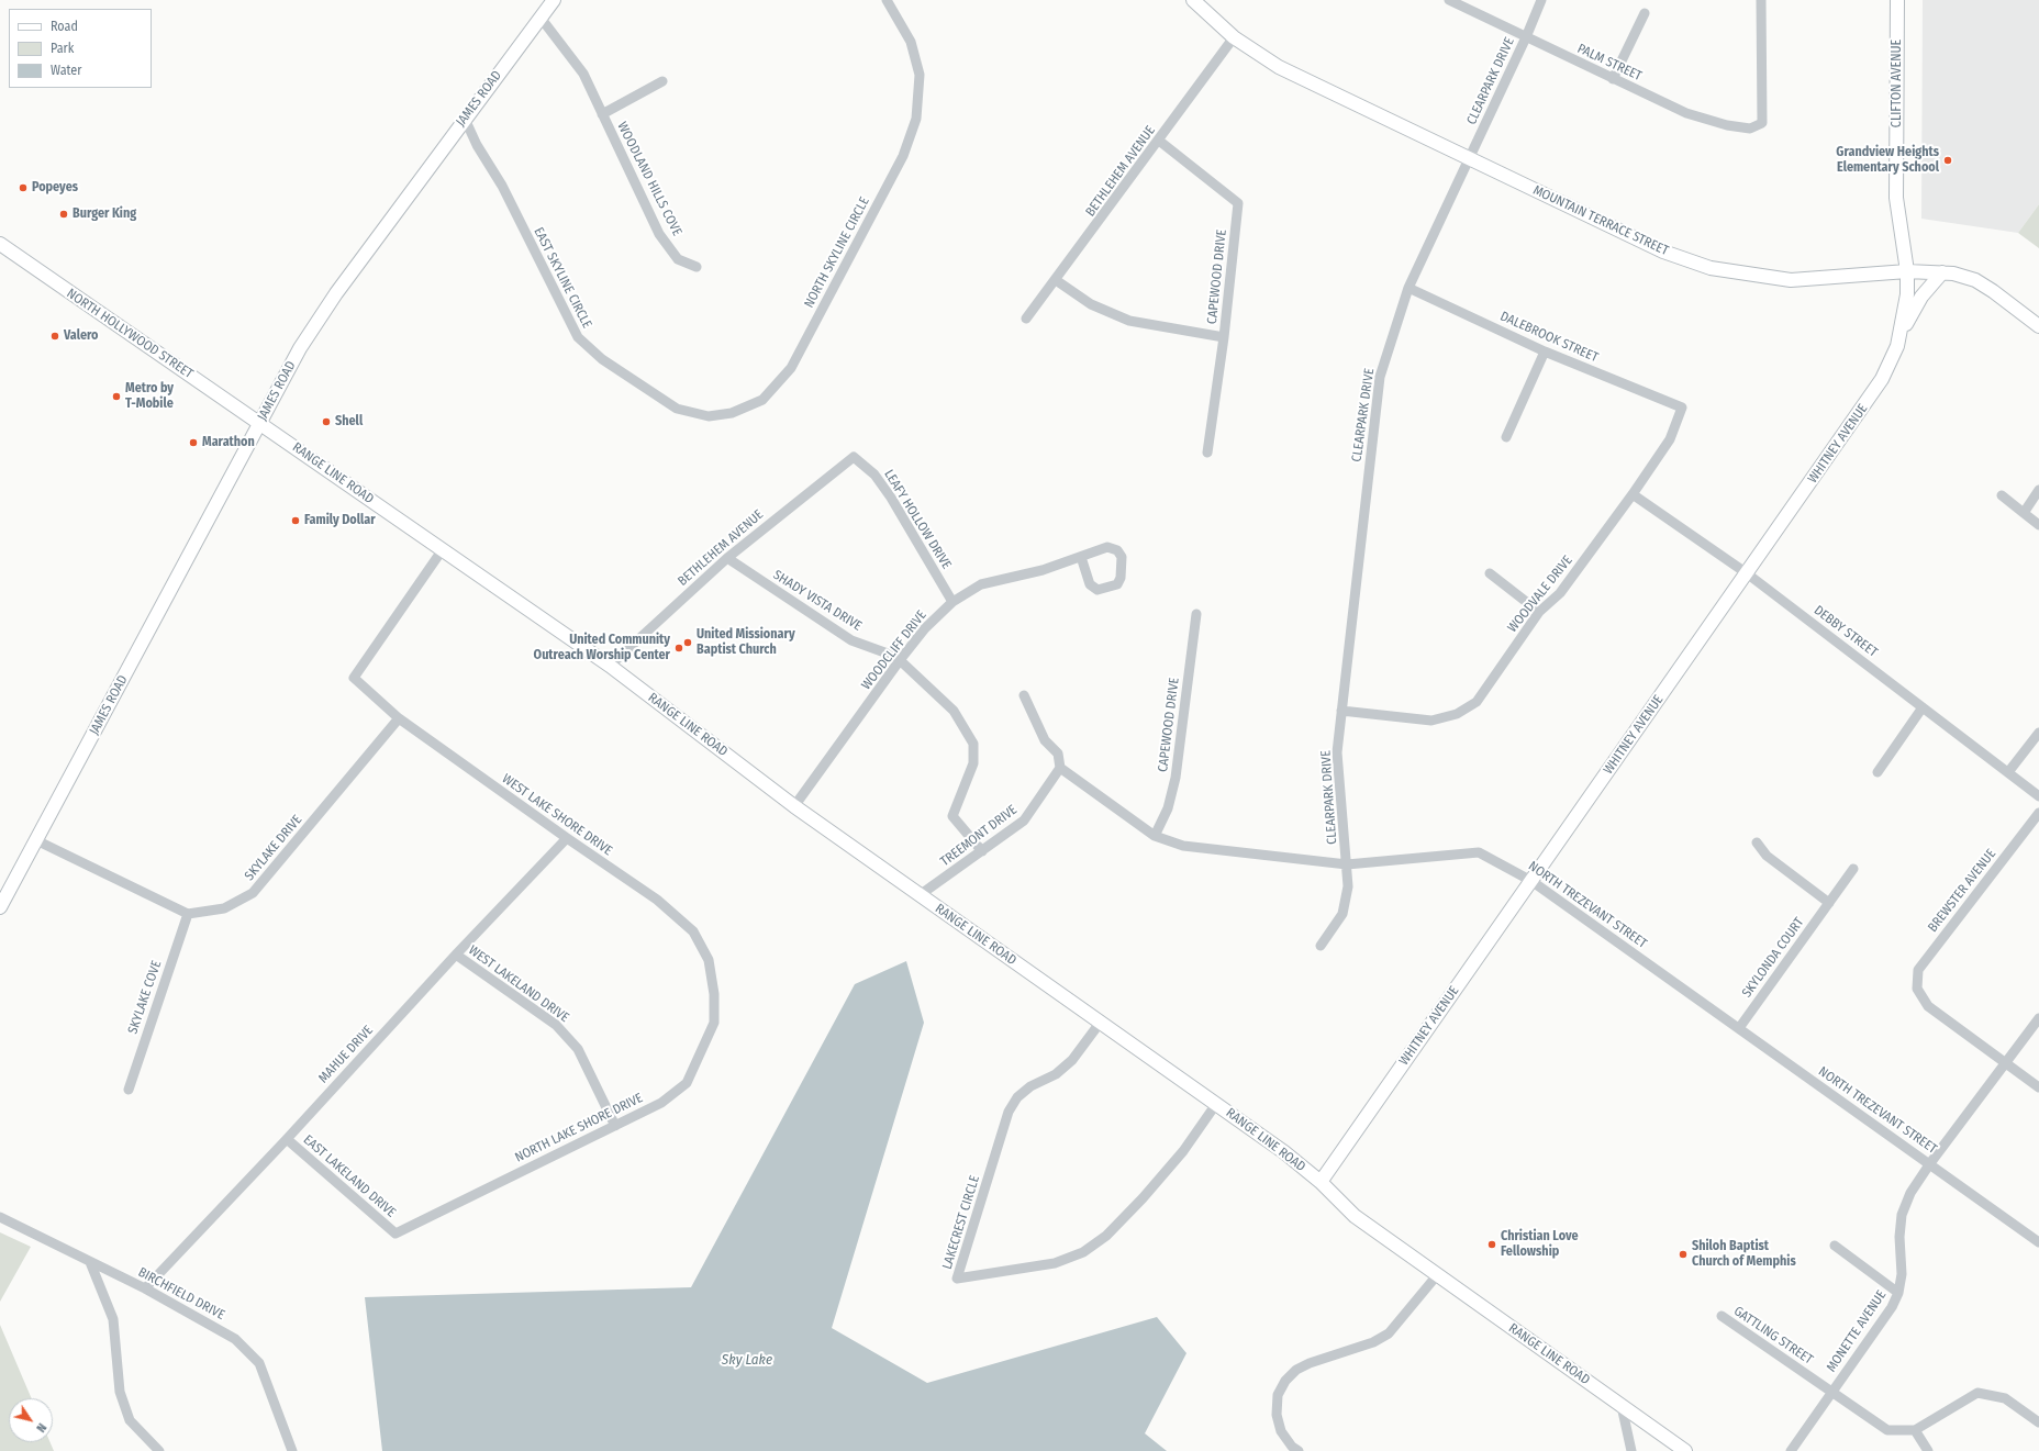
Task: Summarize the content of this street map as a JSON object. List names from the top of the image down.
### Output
{
  "streets": {
    "main road": [
      "CLIFTON AVENUE",
      "JAMES ROAD",
      "MOUNTAIN TERRACE STREET",
      "NORTH HOLLYWOOD STREET",
      "WHITNEY AVENUE",
      "RANGE LINE ROAD"
    ],
    "street": [
      "PALM STREET",
      "CLEARPARK DRIVE",
      "BETHLEHEM AVENUE",
      "WOODLAND HILLS COVE",
      "NORTH SKYLINE CIRCLE",
      "CAPEWOOD DRIVE",
      "EAST SKYLINE CIRCLE",
      "DALEBROOK STREET",
      "LEAFY HOLLOW DRIVE",
      "WOODVALE DRIVE",
      "SHADY VISTA DRIVE",
      "DEBBY STREET",
      "WOODCLIFF DRIVE",
      "WEST LAKE SHORE DRIVE",
      "TREEMONT DRIVE",
      "SKYLAKE DRIVE",
      "BREWSTER AVENUE",
      "NORTH TREZEVANT STREET",
      "SKYLONDA COURT",
      "WEST LAKELAND DRIVE",
      "SKYLAKE COVE",
      "MAHUE DRIVE",
      "NORTH LAKE SHORE DRIVE",
      "EAST LAKELAND DRIVE",
      "LAKECREST CIRCLE",
      "BIRCHFIELD DRIVE",
      "MONETTE AVENUE",
      "GATTLING STREET"
    ]
  },
  "crossings": [
    ["PALM STREET", "CLEARPARK DRIVE"],
    ["CLEARPARK DRIVE", "MOUNTAIN TERRACE STREET"],
    ["CLEARPARK DRIVE", "DALEBROOK STREET"],
    ["CLEARPARK DRIVE", "WOODVALE DRIVE"],
    ["CLEARPARK DRIVE", "NORTH TREZEVANT STREET"],
    ["CLIFTON AVENUE", "MOUNTAIN TERRACE STREET"],
    ["CLIFTON AVENUE", "WHITNEY AVENUE"],
    ["JAMES ROAD", "WOODLAND HILLS COVE"],
    ["JAMES ROAD", "EAST SKYLINE CIRCLE"],
    ["JAMES ROAD", "NORTH HOLLYWOOD STREET"],
    ["JAMES ROAD", "RANGE LINE ROAD"],
    ["BETHLEHEM AVENUE", "MOUNTAIN TERRACE STREET"],
    ["BETHLEHEM AVENUE", "CAPEWOOD DRIVE"],
    ["BETHLEHEM AVENUE", "RANGE LINE ROAD"],
    ["BETHLEHEM AVENUE", "LEAFY HOLLOW DRIVE"],
    ["BETHLEHEM AVENUE", "SHADY VISTA DRIVE"],
    ["MOUNTAIN TERRACE STREET", "WHITNEY AVENUE"],
    ["NORTH SKYLINE CIRCLE", "EAST SKYLINE CIRCLE"],
    ["CAPEWOOD DRIVE", "NORTH TREZEVANT STREET"],
    ["NORTH HOLLYWOOD STREET", "RANGE LINE ROAD"],
    ["DALEBROOK STREET", "WOODVALE DRIVE"],
    ["WHITNEY AVENUE", "RANGE LINE ROAD"],
    ["WHITNEY AVENUE", "DEBBY STREET"],
    ["WHITNEY AVENUE", "NORTH TREZEVANT STREET"],
    ["RANGE LINE ROAD", "WOODCLIFF DRIVE"],
    ["RANGE LINE ROAD", "WEST LAKE SHORE DRIVE"],
    ["RANGE LINE ROAD", "TREEMONT DRIVE"],
    ["RANGE LINE ROAD", "LAKECREST CIRCLE"],
    ["LEAFY HOLLOW DRIVE", "WOODCLIFF DRIVE"],
    ["WOODVALE DRIVE", "DEBBY STREET"],
    ["SHADY VISTA DRIVE", "WOODCLIFF DRIVE"],
    ["SHADY VISTA DRIVE", "TREEMONT DRIVE"],
    ["WEST LAKE SHORE DRIVE", "SKYLAKE DRIVE"],
    ["WEST LAKE SHORE DRIVE", "MAHUE DRIVE"],
    ["WEST LAKE SHORE DRIVE", "NORTH LAKE SHORE DRIVE"],
    ["TREEMONT DRIVE", "NORTH TREZEVANT STREET"],
    ["SKYLAKE DRIVE", "SKYLAKE COVE"],
    ["BREWSTER AVENUE", "MONETTE AVENUE"],
    ["NORTH TREZEVANT STREET", "SKYLONDA COURT"],
    ["NORTH TREZEVANT STREET", "MONETTE AVENUE"],
    ["WEST LAKELAND DRIVE", "MAHUE DRIVE"],
    ["WEST LAKELAND DRIVE", "NORTH LAKE SHORE DRIVE"],
    ["MAHUE DRIVE", "EAST LAKELAND DRIVE"],
    ["MAHUE DRIVE", "BIRCHFIELD DRIVE"],
    ["NORTH LAKE SHORE DRIVE", "EAST LAKELAND DRIVE"],
    ["MONETTE AVENUE", "GATTLING STREET"]
  ],
  "water": ["Sky Lake"],
  "places": [
    "Grandview Heights Elementary School",
    "Popeyes",
    "Burger King",
    "Valero",
    "Metro by T-Mobile",
    "Shell",
    "Marathon",
    "Family Dollar",
    "United Missionary Baptist Church",
    "United Community Outreach Worship Center",
    "Christian Love Fellowship",
    "Shiloh Baptist Church of Memphis"
  ],
  "legend": ["Road", "Park", "Water"],
  "north": "bottom right"
}
